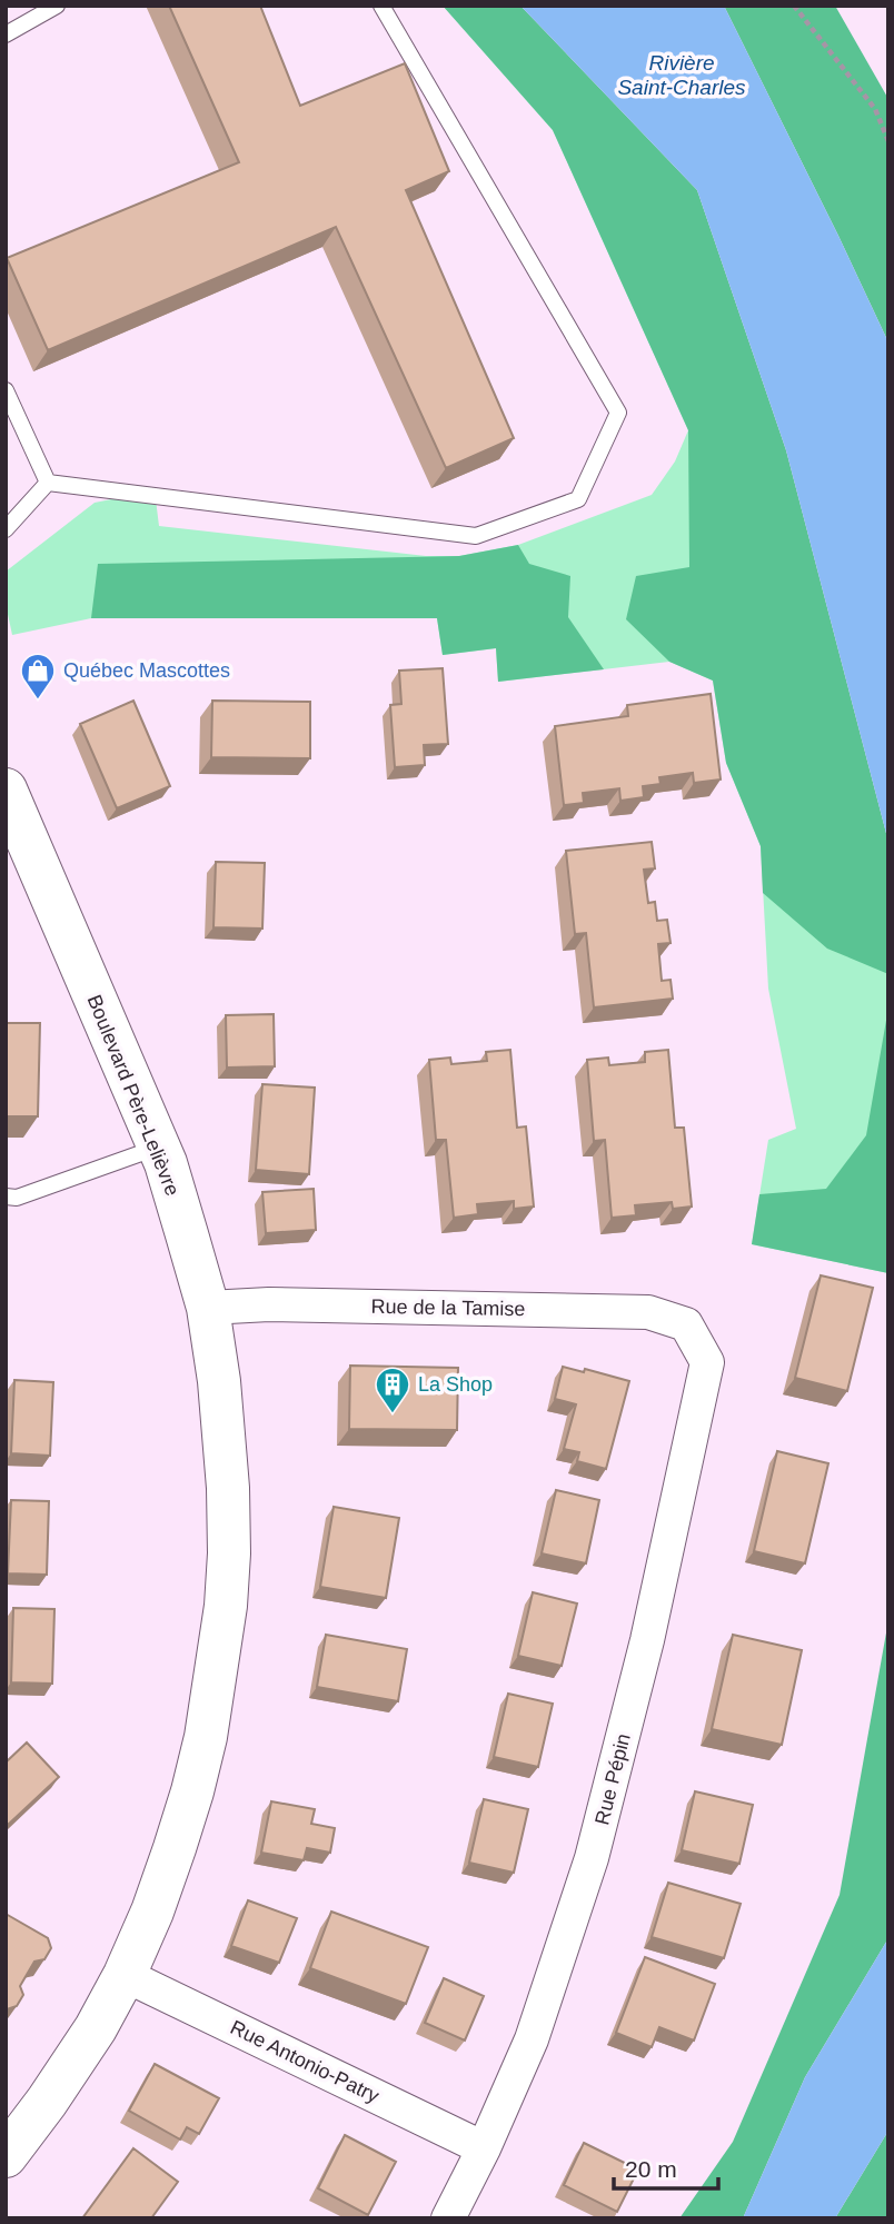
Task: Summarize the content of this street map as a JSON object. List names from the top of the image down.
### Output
{
  "streets": {
    "main road": ["Boulevard Père-Lelièvre"],
    "street": ["Rue de la Tamise", "Rue Pépin", "Rue Antonio-Patry"]
  },
  "crossings": [
    ["Boulevard Père-Lelièvre", "Rue de la Tamise"],
    ["Boulevard Père-Lelièvre", "Rue Antonio-Patry"],
    ["Rue de la Tamise", "Rue Pépin"],
    ["Rue Pépin", "Rue Antonio-Patry"]
  ],
  "water": ["Rivière Saint-Charles"],
  "places": {
    "shop": ["Québec Mascottes"],
    "building": ["La Shop"]
  },
  "scale_bar": "20 m"
}
